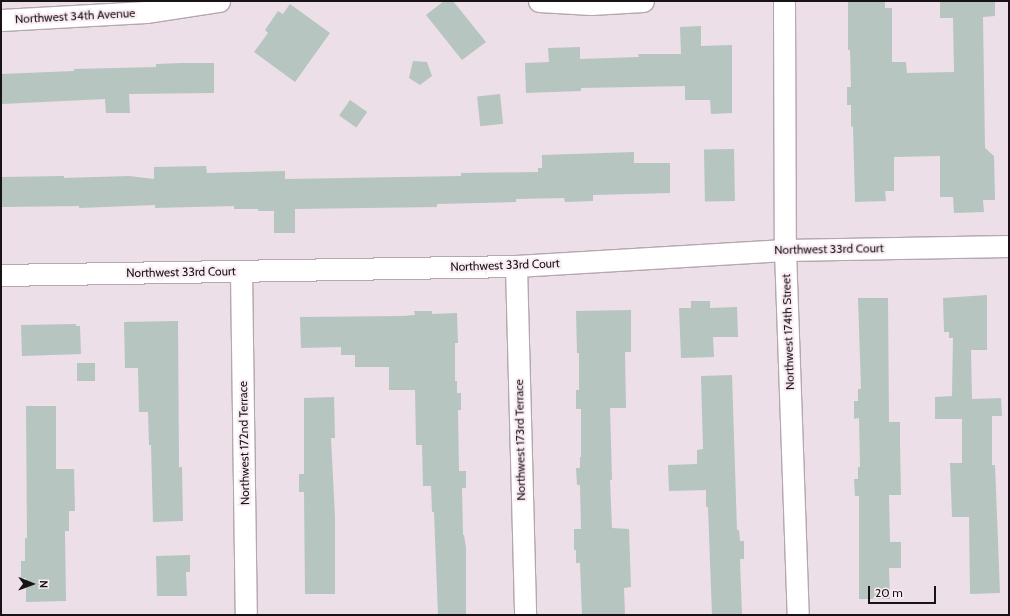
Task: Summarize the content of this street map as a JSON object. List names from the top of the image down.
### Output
{
  "streets": {
    "street": [
      "Northwest 34th Avenue",
      "Northwest 33rd Court",
      "Northwest 174th Street",
      "Northwest 173rd Terrace",
      "Northwest 172nd Terrace"
    ]
  },
  "crossings": [
    ["Northwest 33rd Court", "Northwest 174th Street"],
    ["Northwest 33rd Court", "Northwest 173rd Terrace"],
    ["Northwest 33rd Court", "Northwest 172nd Terrace"]
  ],
  "scale_bar": "20 m",
  "north": "right"
}
